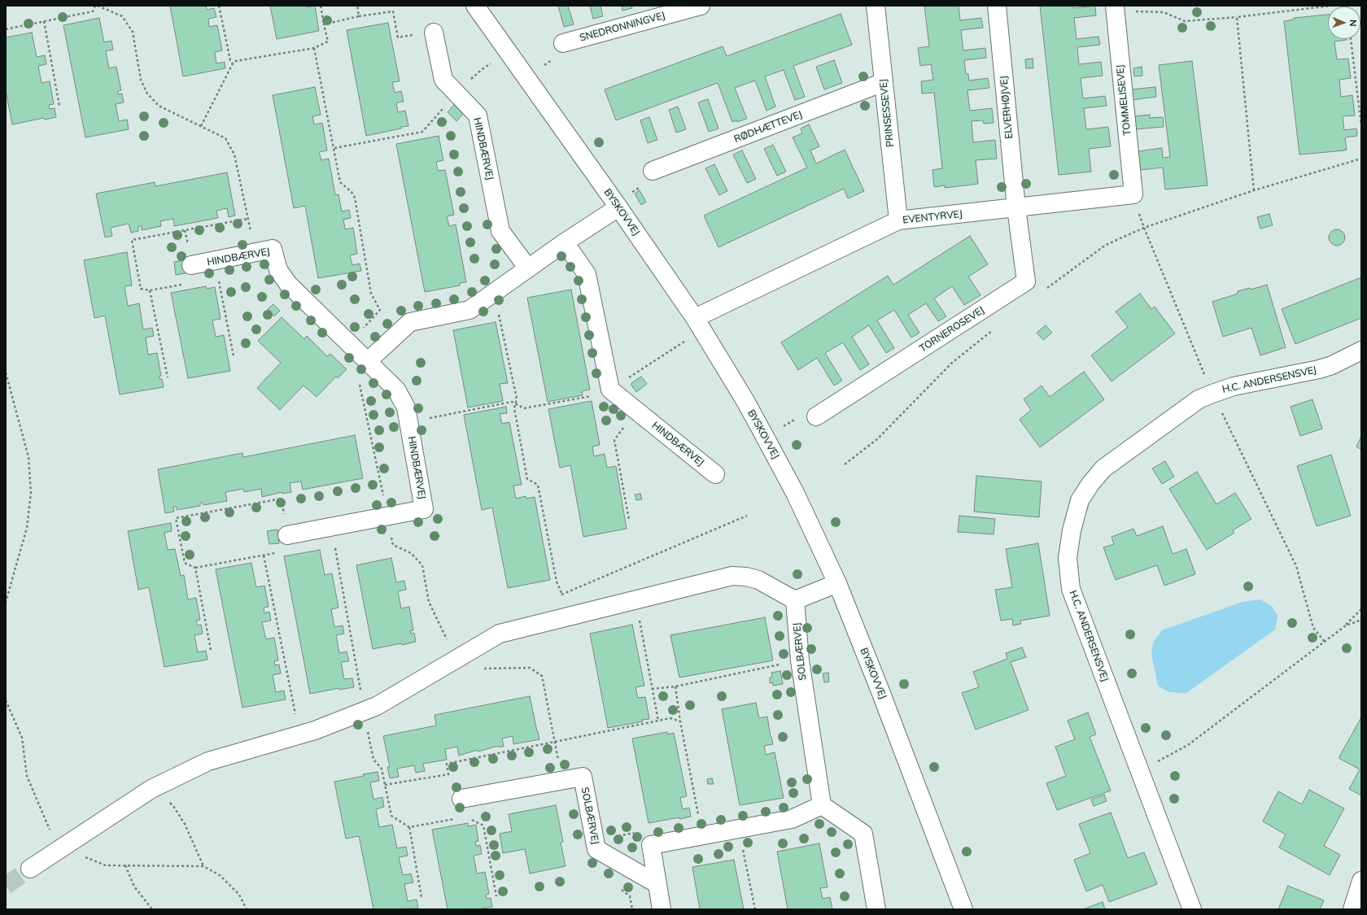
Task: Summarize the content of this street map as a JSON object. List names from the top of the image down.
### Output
{
  "streets": {
    "street": [
      "SNEDRONNINGVEJ",
      "TOMMELISEVEJ",
      "ELVERHØJVEJ",
      "PRINSESSEVEJ",
      "RØDHÆTTEVEJ",
      "HINDBÆRVEJ",
      "BYSKOVVEJ",
      "EVENTYRVEJ",
      "TORNEROSEVEJ",
      "H.C. ANDERSENSVEJ",
      "SOLBÆRVEJ"
    ]
  },
  "crossings": [
    ["TOMMELISEVEJ", "EVENTYRVEJ"],
    ["ELVERHØJVEJ", "EVENTYRVEJ"],
    ["ELVERHØJVEJ", "TORNEROSEVEJ"],
    ["PRINSESSEVEJ", "RØDHÆTTEVEJ"],
    ["PRINSESSEVEJ", "EVENTYRVEJ"],
    ["BYSKOVVEJ", "EVENTYRVEJ"],
    ["EVENTYRVEJ", "TORNEROSEVEJ"]
  ],
  "north": "right"
}
